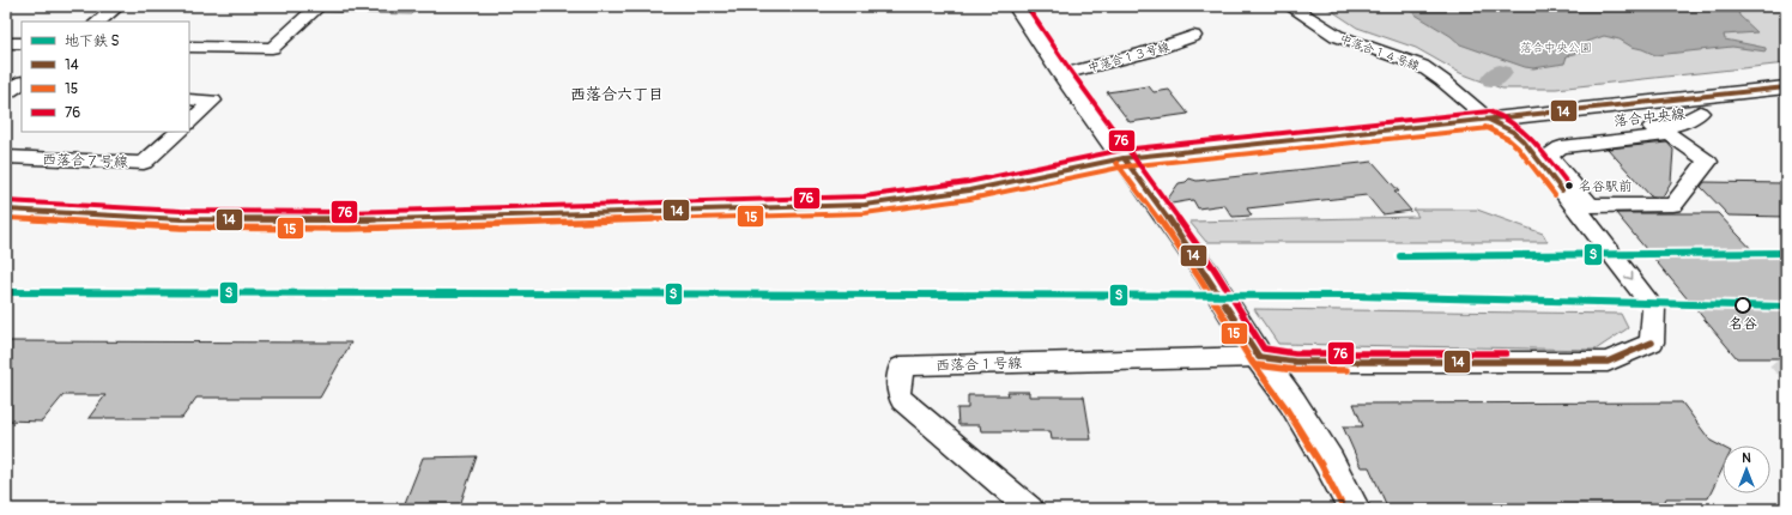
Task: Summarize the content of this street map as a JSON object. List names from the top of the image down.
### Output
{
  "streets": {
    "street": [
      "中落合１４号線",
      "中落合１３号線",
      "落合中央線",
      "西落合７号線",
      "西落合１号線"
    ]
  },
  "crossings": [
    ["中落合１４号線", "落合中央線"]
  ],
  "districts": ["西落合六丁目"],
  "parks": ["落合中央公園"],
  "places": ["名谷駅前", "名谷"],
  "lines": [
    "transit line 76",
    "transit line 14",
    "transit line 15",
    "metro line S"
  ],
  "legend": [
    "地下鉄 S",
    "14",
    "15",
    "76"
  ],
  "north": "top"
}
